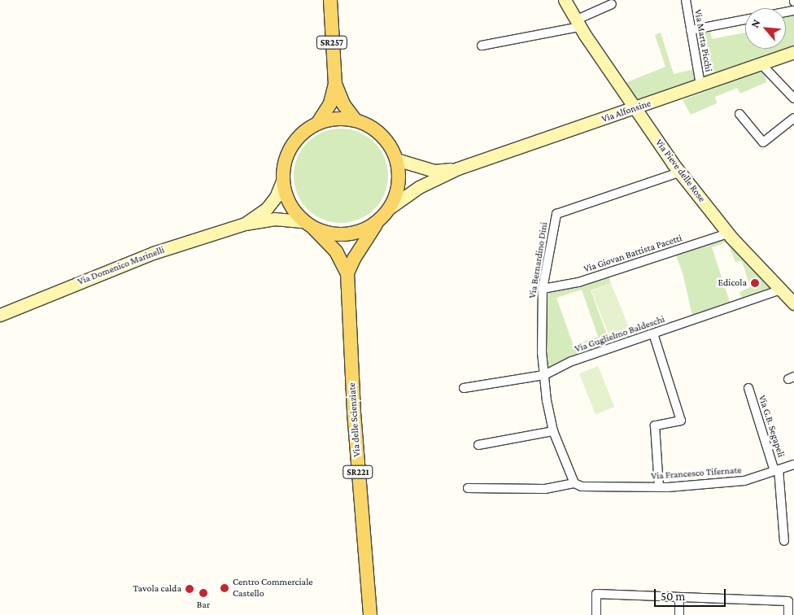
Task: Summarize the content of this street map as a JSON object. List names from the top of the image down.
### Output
{
  "streets": {
    "main road": ["SR257", "Via delle Scienziate", "SR221"],
    "street": [
      "Via Marta Picchi",
      "Via Alfonsine",
      "Via Pieve delle Rose",
      "Via Giovan Battista Pacetti",
      "Via Bernardino Dini",
      "Via Domenico Marinelli",
      "Via Guglielmo Baldeschi",
      "Via G.B. Segapeli",
      "Via Francesco Tifernate"
    ]
  },
  "crossings": [
    ["Via Marta Picchi", "Via Alfonsine"],
    ["SR257", "Via Alfonsine"],
    ["SR257", "Via delle Scienziate"],
    ["Via Alfonsine", "Via Pieve delle Rose"],
    ["Via Alfonsine", "Via delle Scienziate"],
    ["Via Pieve delle Rose", "Via Giovan Battista Pacetti"],
    ["Via Pieve delle Rose", "Via Bernardino Dini"],
    ["Via Pieve delle Rose", "Via Guglielmo Baldeschi"],
    ["Via Giovan Battista Pacetti", "Via Bernardino Dini"],
    ["Via Bernardino Dini", "Via Guglielmo Baldeschi"],
    ["Via Bernardino Dini", "Via Francesco Tifernate"],
    ["Via G.B. Segapeli", "Via Francesco Tifernate"]
  ],
  "places": [
    "Edicola",
    "Centro Commerciale Castello",
    "Tavola calda",
    "Bar"
  ],
  "scale_bar": "50 m",
  "north": "top left"
}
